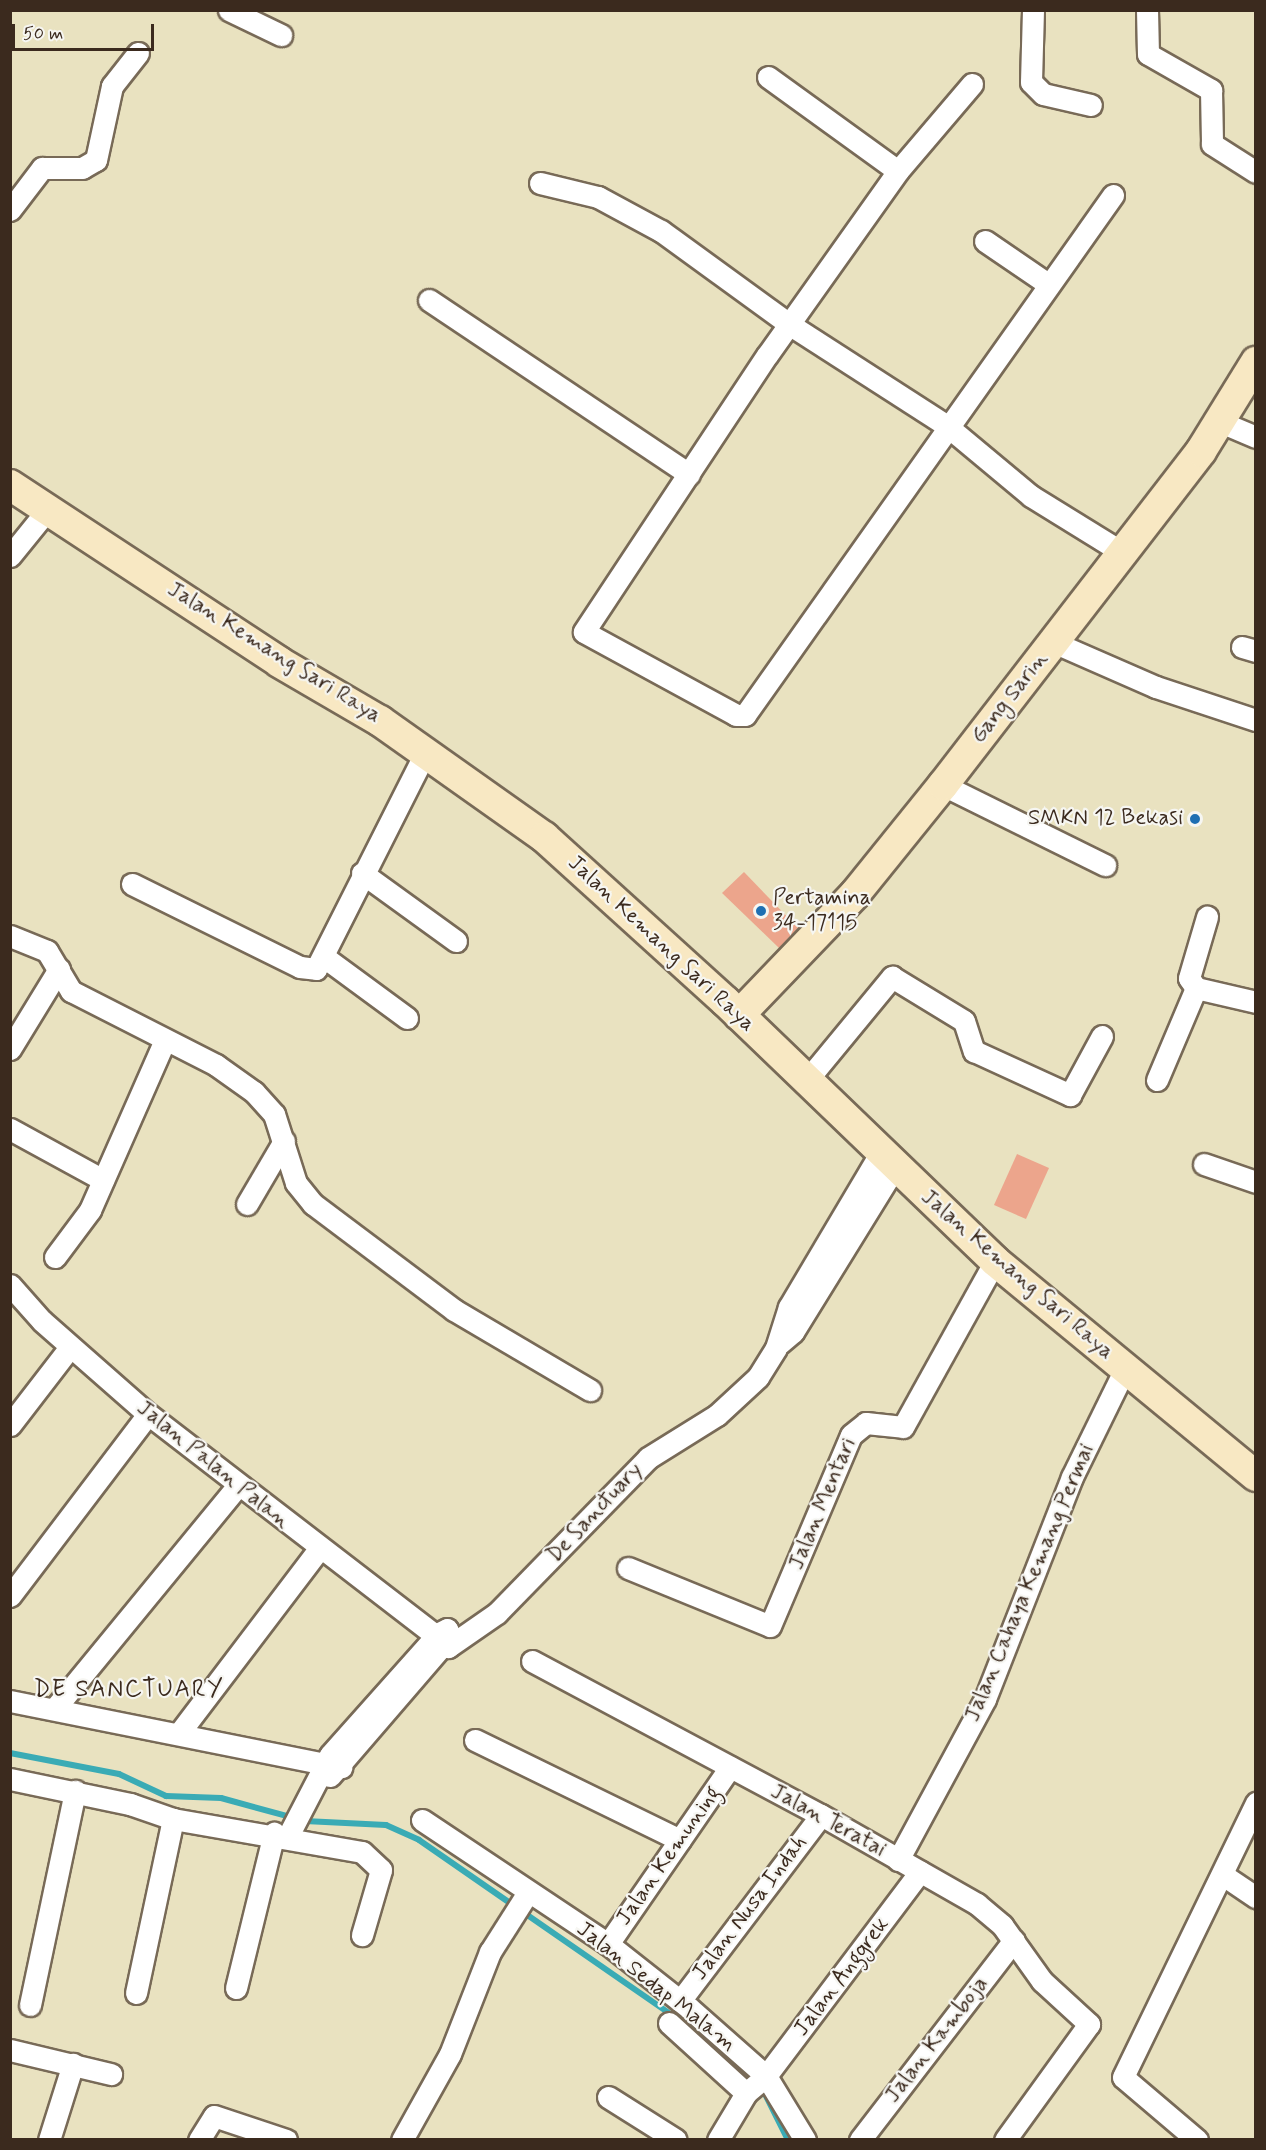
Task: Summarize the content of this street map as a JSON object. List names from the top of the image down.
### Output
{
  "streets": {
    "main road": ["Jalan Kemang Sari Raya", "Gang Sarin"],
    "street": [
      "Jalan Palan Palan",
      "Jalan Mentari",
      "De Sanctuary",
      "Jalan Cahaya Kemang Permai",
      "Jalan Teratai",
      "Jalan Kemuning",
      "Jalan Nusa Indah",
      "Jalan Anggrek",
      "Jalan Sedap Malam",
      "Jalan Kamboja"
    ]
  },
  "crossings": [
    ["Jalan Kemang Sari Raya", "Gang Sarin"],
    ["Jalan Kemang Sari Raya", "Jalan Mentari"],
    ["Jalan Kemang Sari Raya", "De Sanctuary"],
    ["Jalan Kemang Sari Raya", "Jalan Cahaya Kemang Permai"],
    ["Jalan Palan Palan", "De Sanctuary"],
    ["Jalan Cahaya Kemang Permai", "Jalan Teratai"],
    ["Jalan Teratai", "Jalan Kemuning"],
    ["Jalan Teratai", "Jalan Nusa Indah"],
    ["Jalan Teratai", "Jalan Anggrek"],
    ["Jalan Teratai", "Jalan Kamboja"],
    ["Jalan Kemuning", "Jalan Sedap Malam"],
    ["Jalan Nusa Indah", "Jalan Sedap Malam"],
    ["Jalan Anggrek", "Jalan Sedap Malam"]
  ],
  "districts": ["DE SANCTUARY"],
  "places": ["SMKN 12 Bekasi", "Pertamina 34-17115"],
  "scale_bar": "50 m"
}
